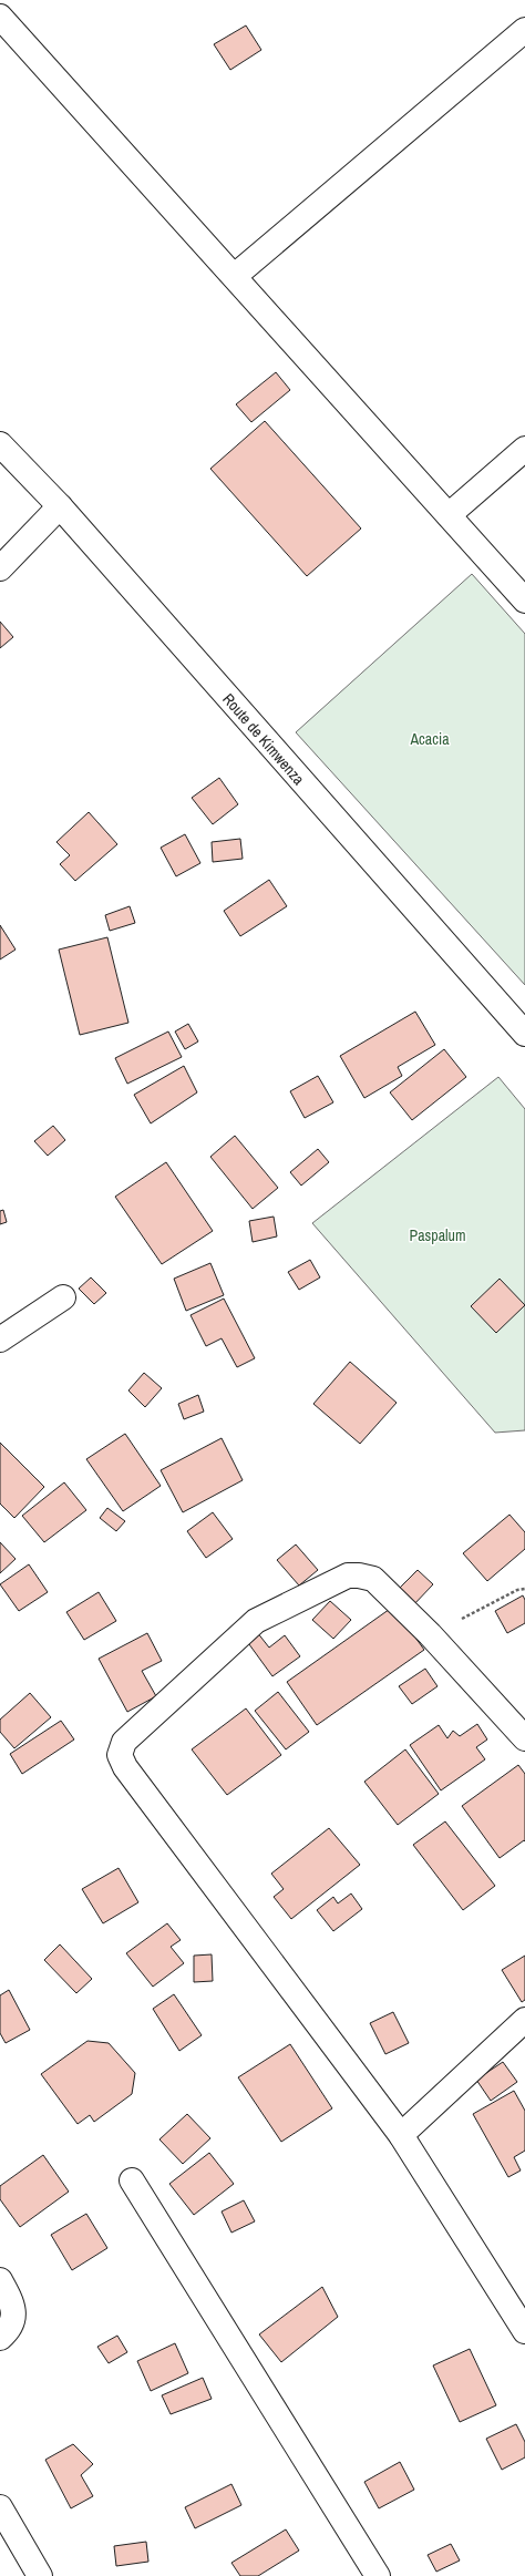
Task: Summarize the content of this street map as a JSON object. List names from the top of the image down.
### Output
{
  "streets": {
    "street": ["Route de Kimwenza"]
  },
  "parks": ["Acacia", "Paspalum"]
}
